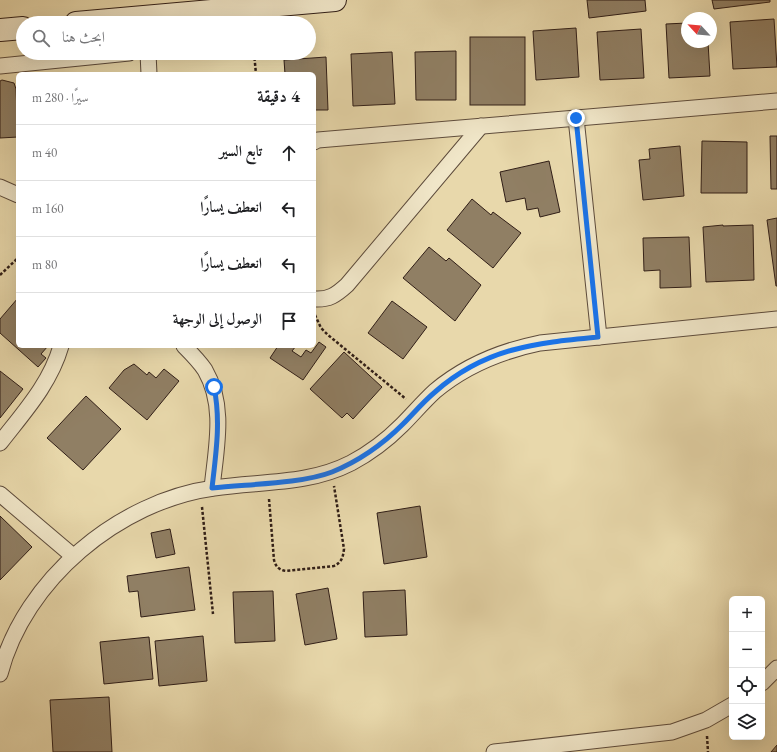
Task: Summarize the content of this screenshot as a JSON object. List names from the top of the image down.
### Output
{
  "north": "top left",
  "page": {
    "search": "ابحث هنا",
    "heading": ["4 دقيقة", "سيرًا · 280 m"],
    "list": [
      ["تابع السير", "40 m"],
      ["انعطف يسارًا", "160 m"],
      ["انعطف يسارًا", "80 m"],
      "الوصول إلى الوجهة"
    ],
    "map_buttons": ["+", "−"]
  }
}
